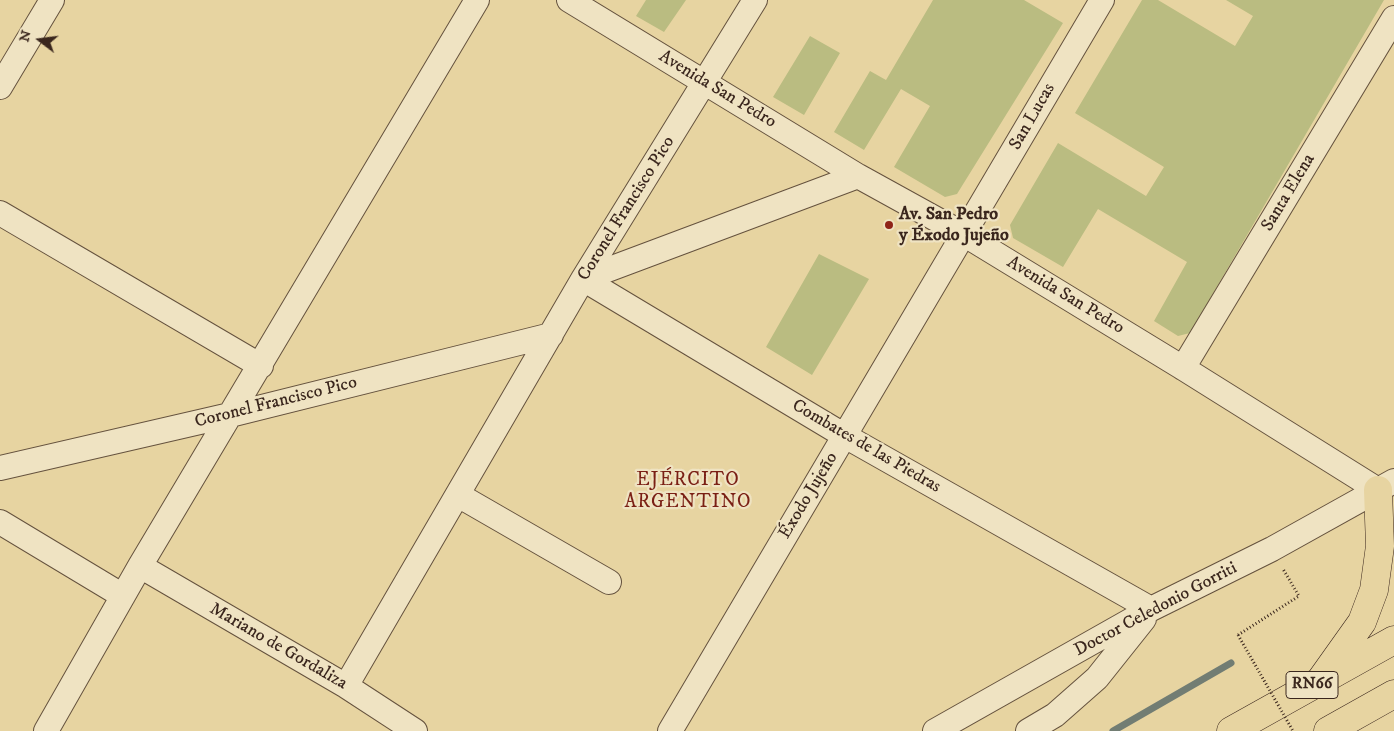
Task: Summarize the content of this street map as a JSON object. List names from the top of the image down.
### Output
{
  "streets": {
    "highway": ["RN66"],
    "street": [
      "Avenida San Pedro",
      "San Lucas",
      "Santa Elena",
      "Coronel Francisco Pico",
      "Combates de las Piedras",
      "Éxodo Jujeño",
      "Doctor Celedonio Gorriti",
      "Mariano de Gordaliza"
    ]
  },
  "crossings": [
    ["Avenida San Pedro", "San Lucas"],
    ["Avenida San Pedro", "Santa Elena"],
    ["Avenida San Pedro", "Coronel Francisco Pico"],
    ["Avenida San Pedro", "Éxodo Jujeño"],
    ["Avenida San Pedro", "Doctor Celedonio Gorriti"],
    ["San Lucas", "Éxodo Jujeño"],
    ["Coronel Francisco Pico", "Combates de las Piedras"],
    ["Coronel Francisco Pico", "Mariano de Gordaliza"],
    ["Combates de las Piedras", "Éxodo Jujeño"],
    ["Combates de las Piedras", "Doctor Celedonio Gorriti"]
  ],
  "districts": ["EJÉRCITO ARGENTINO"],
  "places": ["Av. San Pedro y Éxodo Jujeño"],
  "north": "left"
}
